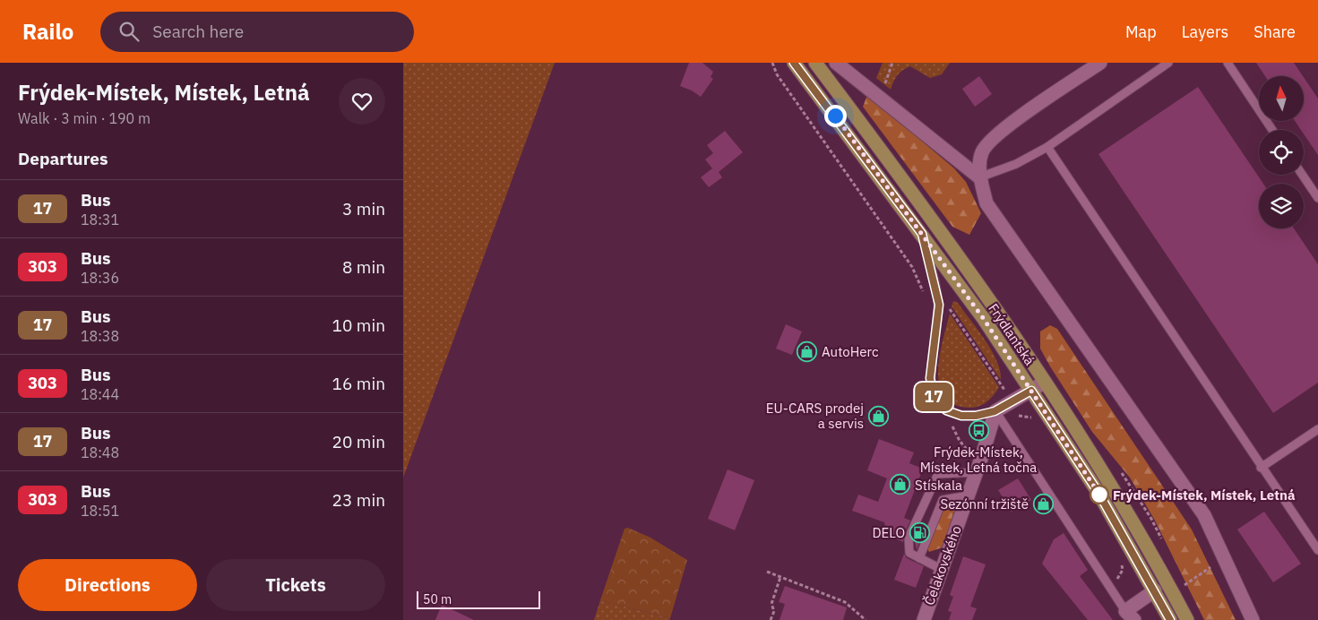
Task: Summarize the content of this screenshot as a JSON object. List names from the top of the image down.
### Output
{
  "streets": {
    "main road": ["Frýdlantská"],
    "street": ["Čelakovského"]
  },
  "places": {
    "shop": [
      "AutoHerc",
      "EU-CARS prodej a servis",
      "Stískala",
      "Sezónní tržiště"
    ],
    "bus stop": ["Frýdek-Místek, Místek, Letná točna"],
    "other": ["Frýdek-Místek, Místek, Letná"],
    "fuel station": ["DELO"]
  },
  "lines": ["bus line 17"],
  "scale_bar": "50 m",
  "north": "top",
  "page": {
    "header": "Railo",
    "search": "Search here",
    "nav": ["Map", "Layers", "Share"],
    "heading": [
      ["Frýdek-Místek, Místek, Letná", "Walk · 3 min · 190 m"],
      "Departures"
    ],
    "on_map": "17",
    "list": [
      {
        "mark": "17",
        "name": "Bus",
        "note": "18:31",
        "value": "3 min"
      },
      {
        "mark": "303",
        "name": "Bus",
        "note": "18:36",
        "value": "8 min"
      },
      {
        "mark": "17",
        "name": "Bus",
        "note": "18:38",
        "value": "10 min"
      },
      {
        "mark": "303",
        "name": "Bus",
        "note": "18:44",
        "value": "16 min"
      },
      {
        "mark": "17",
        "name": "Bus",
        "note": "18:48",
        "value": "20 min"
      },
      {
        "mark": "303",
        "name": "Bus",
        "note": "18:51",
        "value": "23 min"
      }
    ],
    "buttons": ["Directions", "Tickets"],
    "scale": "50 m"
  }
}
